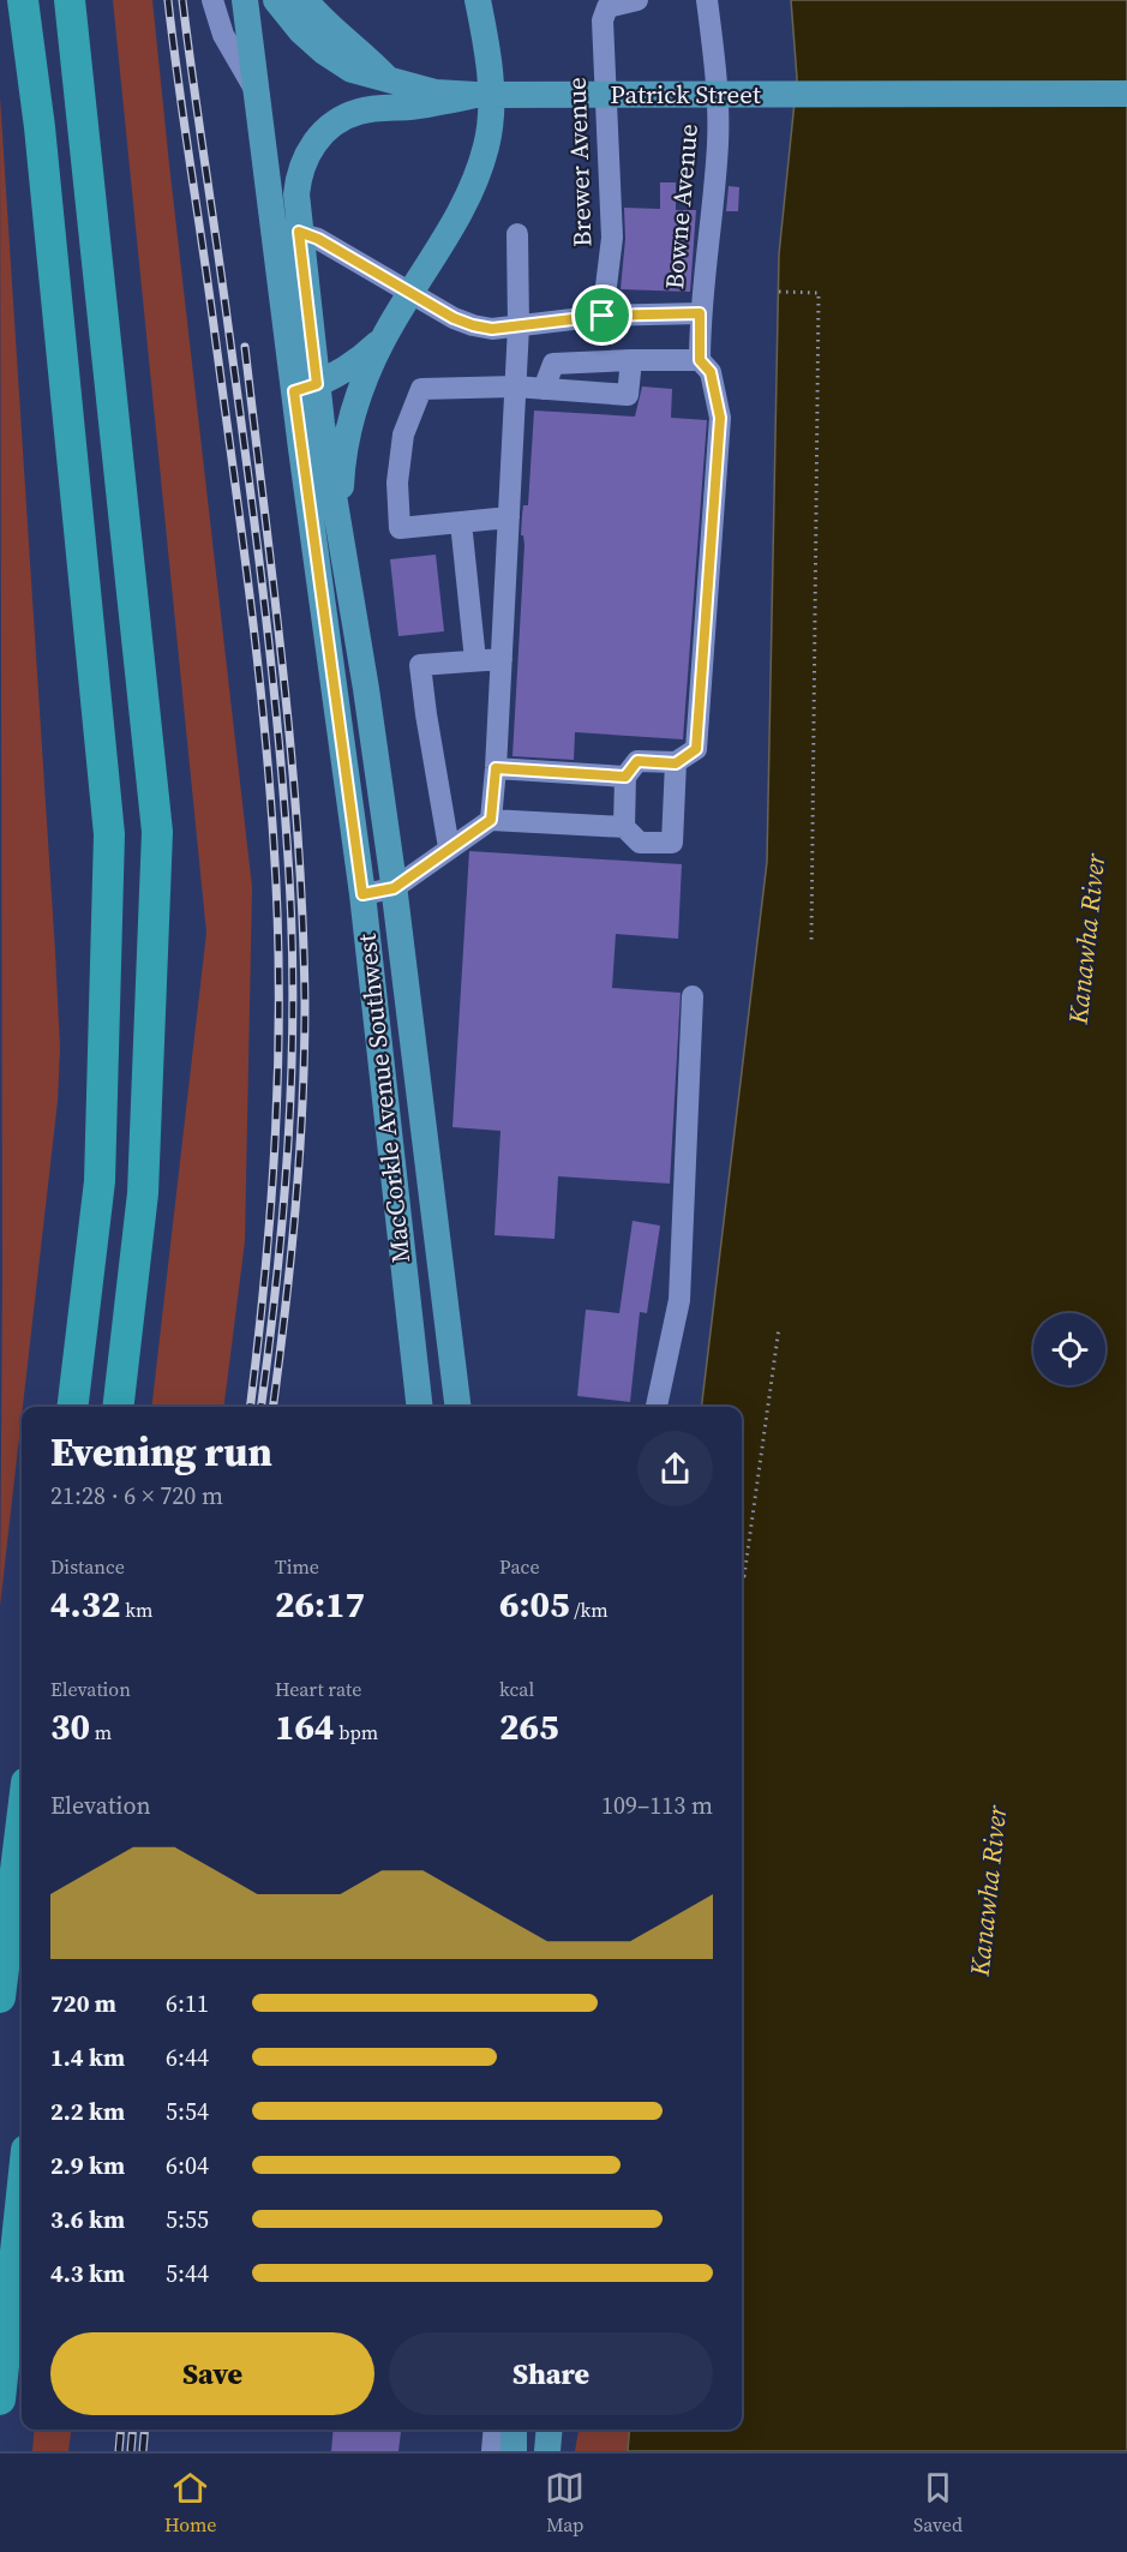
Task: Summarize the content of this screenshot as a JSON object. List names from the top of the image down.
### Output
{
  "streets": {
    "main road": ["Patrick Street", "MacCorkle Avenue Southwest"],
    "street": ["Brewer Avenue", "Bowne Avenue"]
  },
  "crossings": [
    ["Brewer Avenue", "Bowne Avenue"],
    ["Bowne Avenue", "MacCorkle Avenue Southwest"]
  ],
  "water": ["Kanawha River"],
  "page": {
    "heading": ["Evening run", "21:28 · 6 × 720 m"],
    "stats": [
      ["Distance", "4.32 km"],
      ["Time", "26:17"],
      ["Pace", "6:05 /km"],
      ["Elevation", "30 m"],
      ["Heart rate", "164 bpm"],
      ["kcal", "265"]
    ],
    "chart": ["Elevation", "109–113 m"],
    "list": [
      {
        "name": "720 m",
        "note": "6:11"
      },
      {
        "name": "1.4 km",
        "note": "6:44"
      },
      {
        "name": "2.2 km",
        "note": "5:54"
      },
      {
        "name": "2.9 km",
        "note": "6:04"
      },
      {
        "name": "3.6 km",
        "note": "5:55"
      },
      {
        "name": "4.3 km",
        "note": "5:44"
      }
    ],
    "buttons": ["Save", "Share"],
    "tabs": ["Home", "Map", "Saved"]
  }
}
